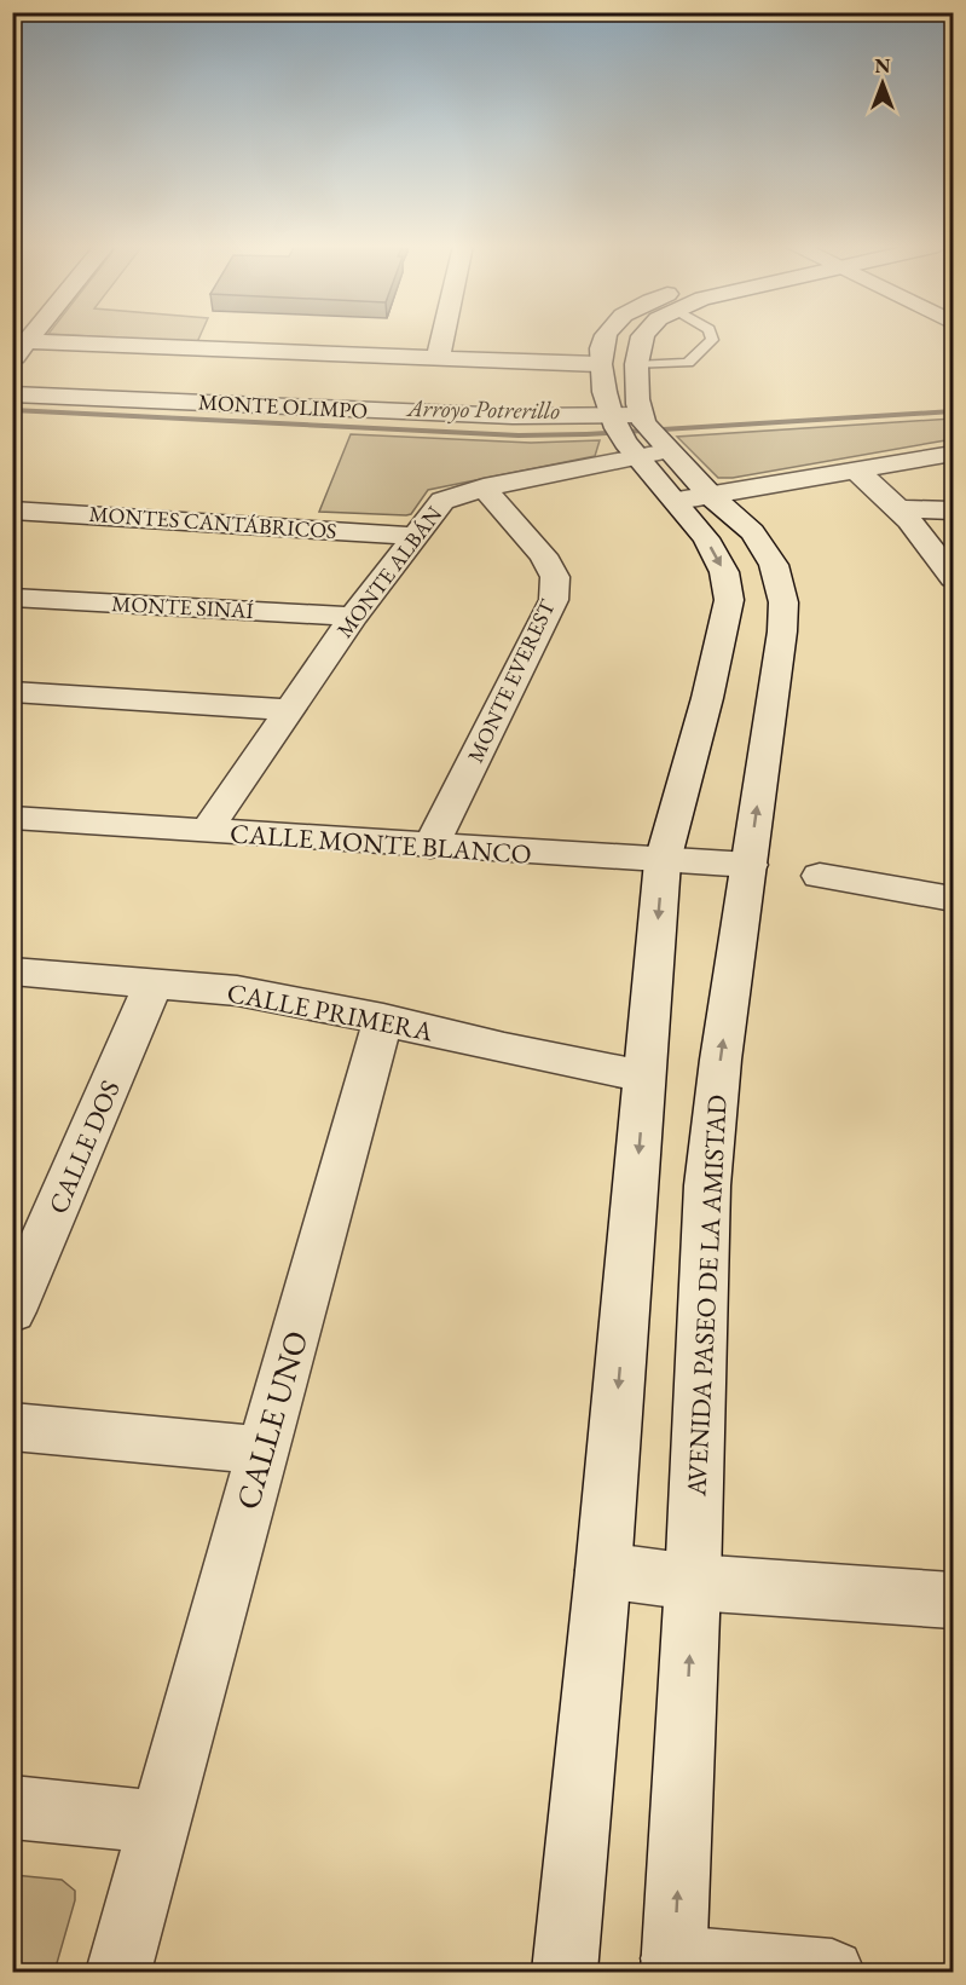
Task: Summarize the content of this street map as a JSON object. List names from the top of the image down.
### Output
{
  "streets": {
    "street": [
      "MONTE OLIMPO",
      "MONTES CANTÁBRICOS",
      "MONTE ALBÁN",
      "MONTE SINAÍ",
      "MONTE EVEREST",
      "CALLE MONTE BLANCO",
      "CALLE PRIMERA",
      "CALLE DOS",
      "AVENIDA PASEO DE LA AMISTAD",
      "CALLE UNO"
    ]
  },
  "crossings": [
    ["MONTE OLIMPO", "MONTE ALBÁN"],
    ["MONTE OLIMPO", "AVENIDA PASEO DE LA AMISTAD"],
    ["MONTES CANTÁBRICOS", "MONTE ALBÁN"],
    ["MONTE ALBÁN", "MONTE SINAÍ"],
    ["MONTE ALBÁN", "MONTE EVEREST"],
    ["MONTE ALBÁN", "CALLE MONTE BLANCO"],
    ["MONTE ALBÁN", "AVENIDA PASEO DE LA AMISTAD"],
    ["MONTE EVEREST", "CALLE MONTE BLANCO"],
    ["CALLE MONTE BLANCO", "AVENIDA PASEO DE LA AMISTAD"],
    ["CALLE PRIMERA", "CALLE DOS"],
    ["CALLE PRIMERA", "AVENIDA PASEO DE LA AMISTAD"],
    ["CALLE PRIMERA", "CALLE UNO"]
  ],
  "water": ["Arroyo Potrerillo"],
  "north": "top"
}
